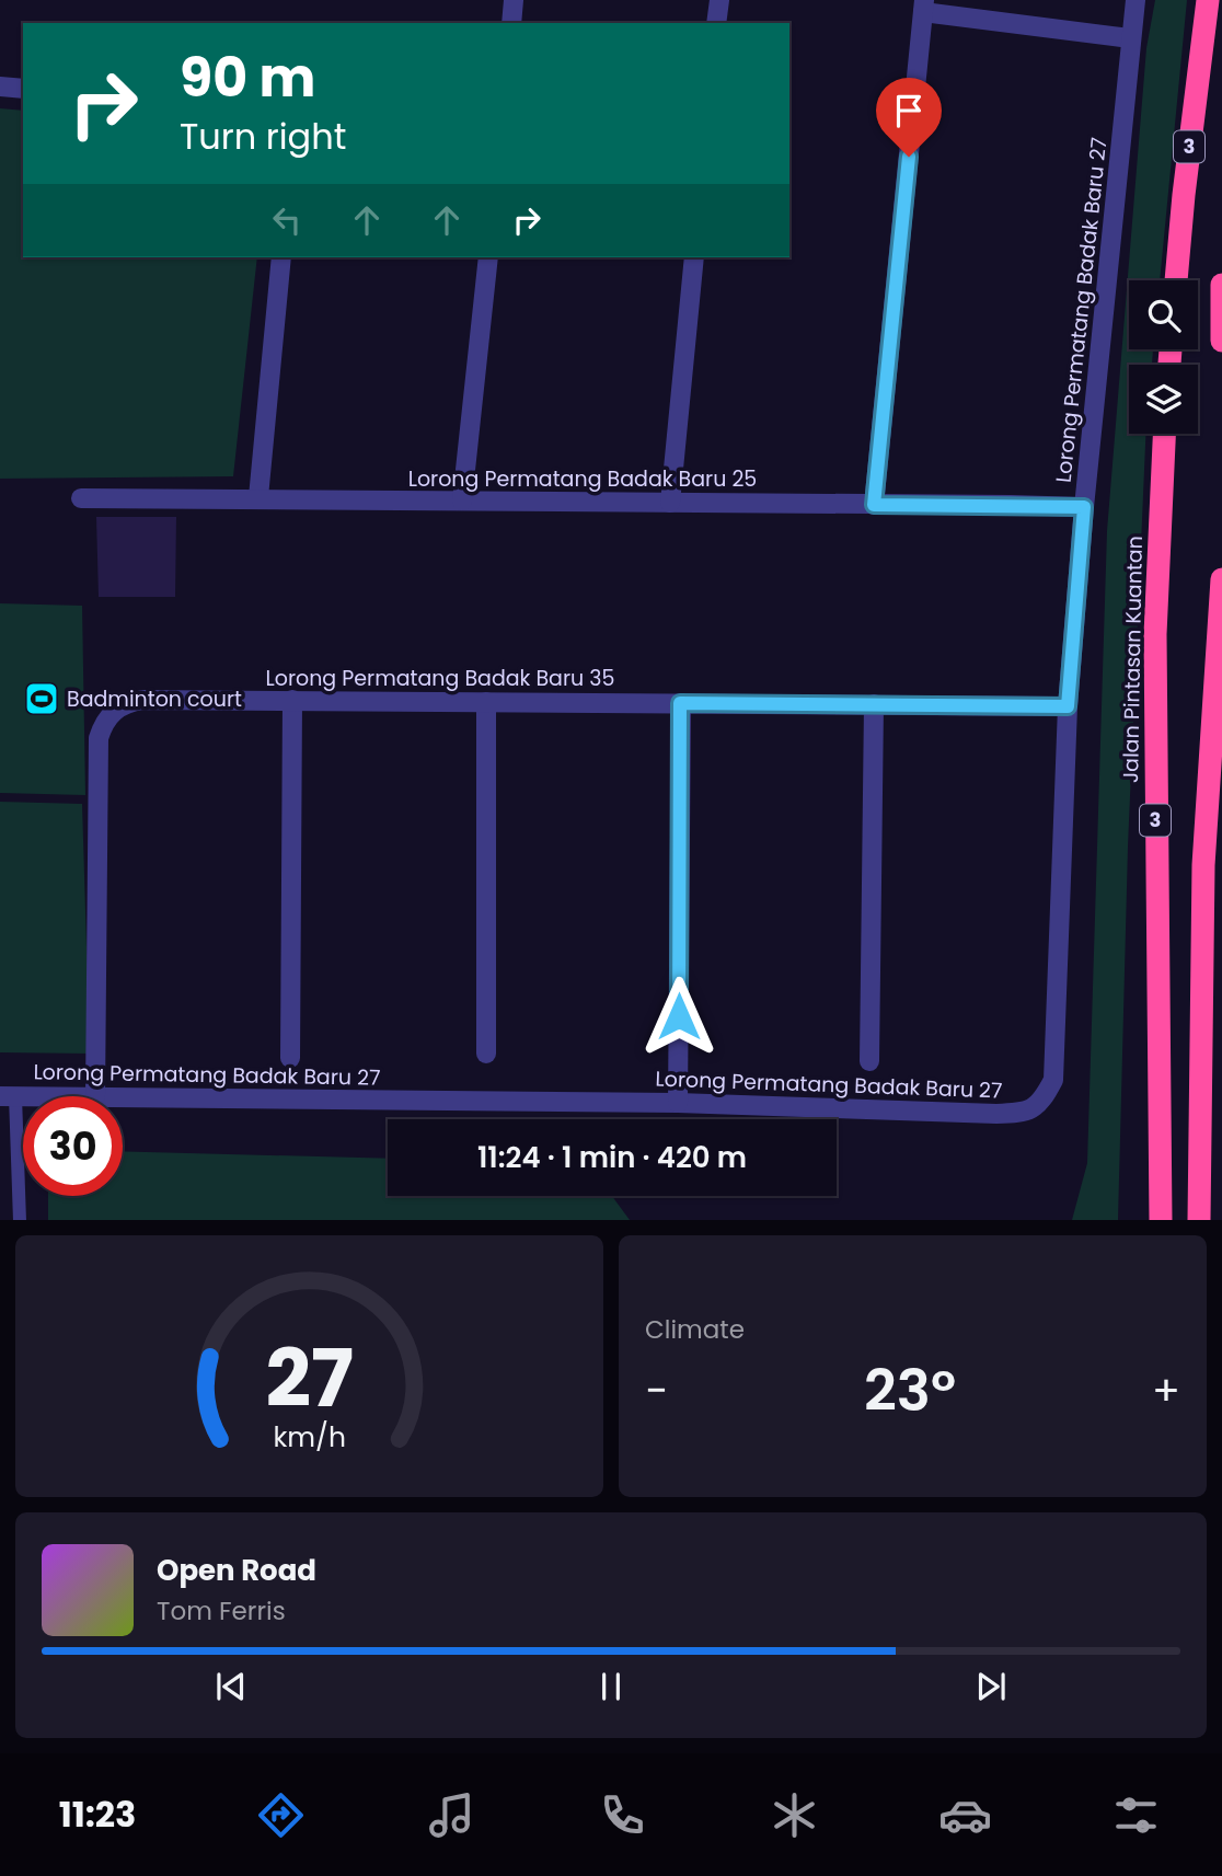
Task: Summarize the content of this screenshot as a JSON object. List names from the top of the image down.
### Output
{
  "streets": {
    "highway": ["3", "Jalan Pintasan Kuantan"],
    "street": ["Lorong Permatang Badak Baru 27", "Lorong Permatang Badak Baru 25", "Lorong Permatang Badak Baru 35"]
  },
  "crossings": [
    ["Lorong Permatang Badak Baru 27", "Lorong Permatang Badak Baru 25"],
    ["Lorong Permatang Badak Baru 27", "Lorong Permatang Badak Baru 35"]
  ],
  "places": {
    "sports": ["Badminton court"]
  },
  "page": {
    "turn": ["90 m", "Turn right"],
    "limit": "30",
    "trip": "11:24 · 1 min · 420 m",
    "tile": "Climate",
    "heat": ["−", "23°", "+"],
    "song": ["Open Road", "Tom Ferris"],
    "tabs": "11:23",
    "gauge": ["27", "km/h"]
  }
}
